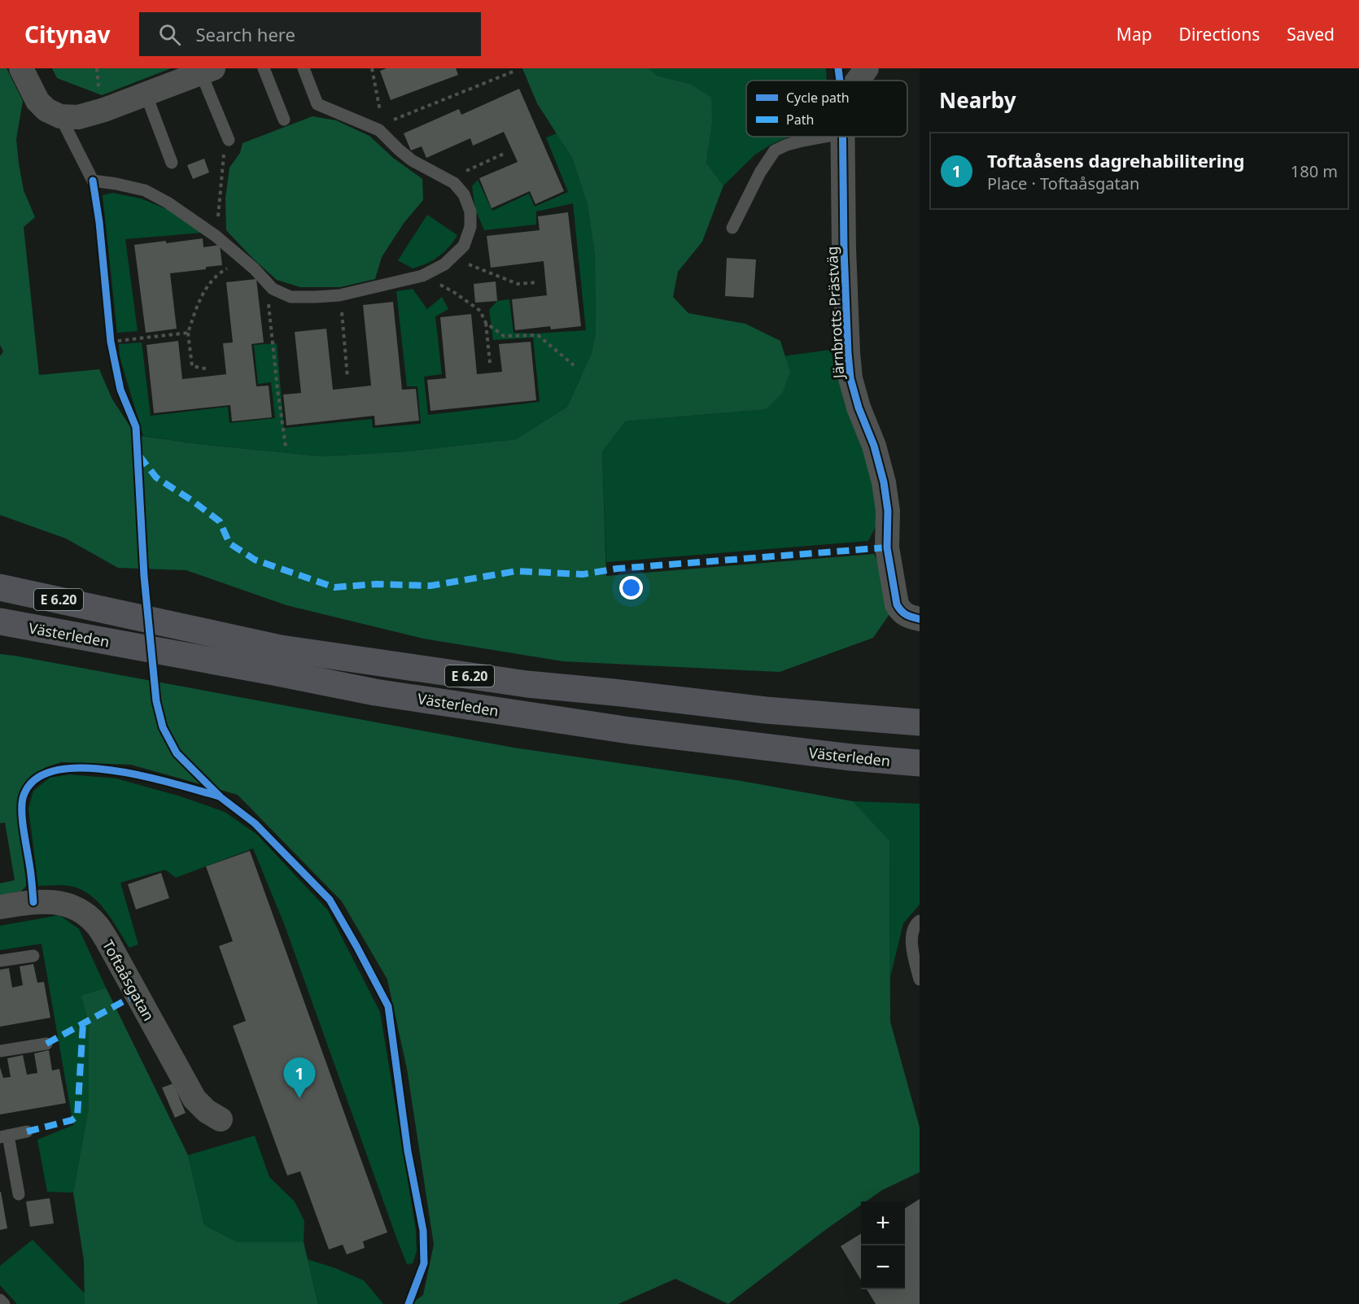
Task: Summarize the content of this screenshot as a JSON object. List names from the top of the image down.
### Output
{
  "streets": {
    "highway": ["E 6.20", "Västerleden"],
    "street": ["Järnbrotts Prästväg", "Toftaåsgatan"]
  },
  "legend": ["Cycle path", "Path"],
  "page": {
    "header": "Citynav",
    "search": "Search here",
    "nav": ["Map", "Directions", "Saved"],
    "heading": "Nearby",
    "list": [
      {
        "mark": "1",
        "name": "Toftaåsens dagrehabilitering",
        "note": "Place · Toftaåsgatan",
        "value": "180 m"
      }
    ],
    "pins": "1",
    "map_buttons": ["+", "−"]
  }
}
